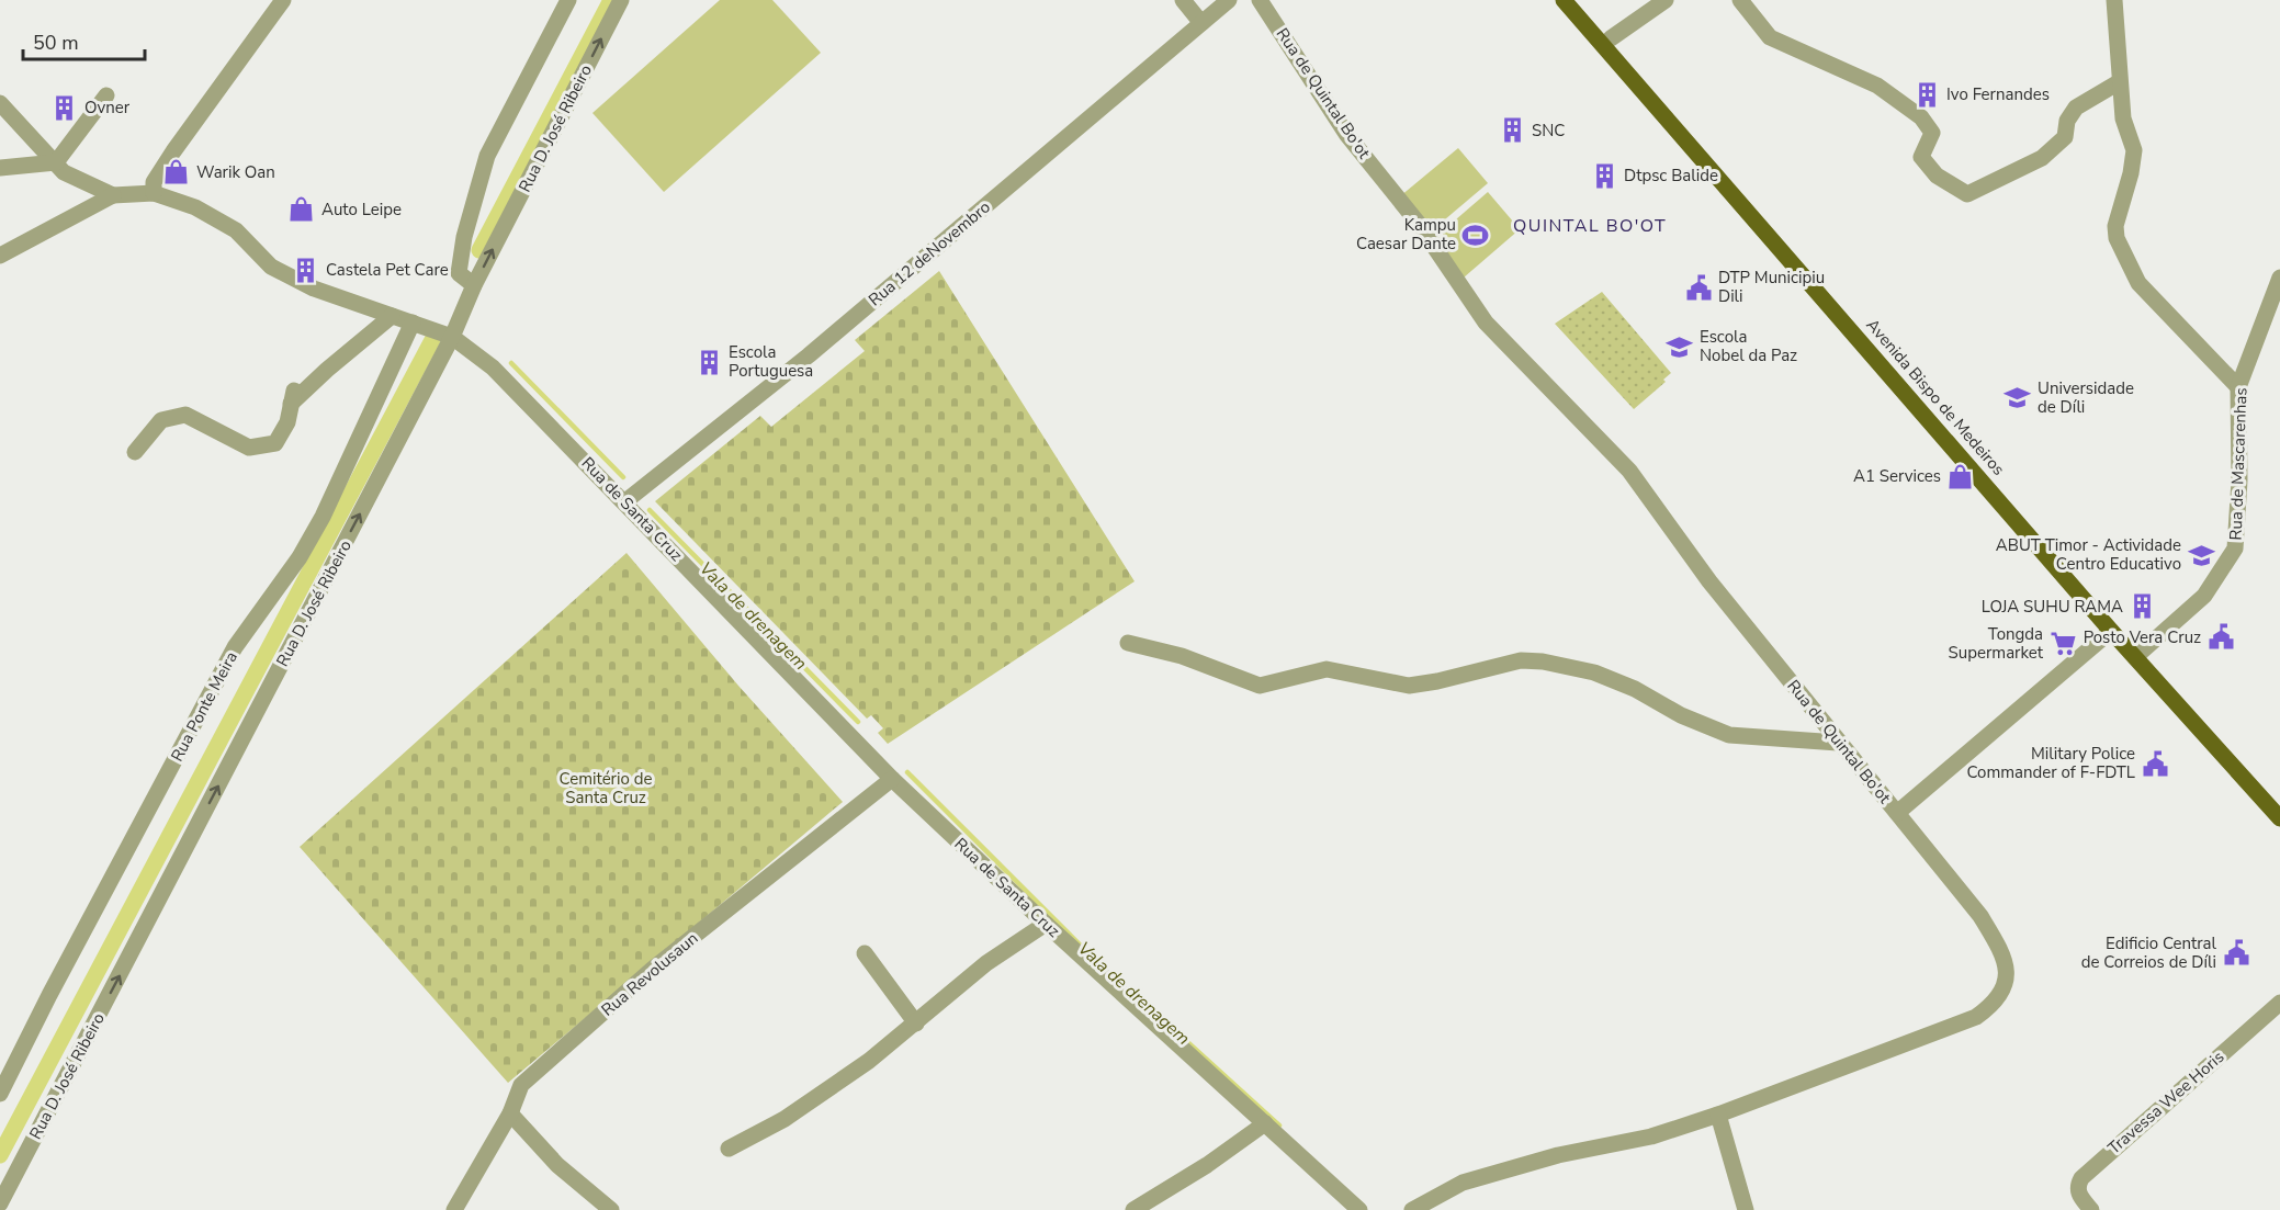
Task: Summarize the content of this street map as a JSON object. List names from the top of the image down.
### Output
{
  "streets": {
    "main road": ["Avenida Bispo de Medeiros"],
    "street": [
      "Rua de Quintal Bo'ot",
      "Rua D. José Ribeiro",
      "Rua 12 deNovembro",
      "Rua de Mascarenhas",
      "Rua de Santa Cruz",
      "Rua Ponte Meira",
      "Rua Revolusaun",
      "Travessa Wee Horis"
    ]
  },
  "crossings": [
    ["Rua D. José Ribeiro", "Rua de Santa Cruz"],
    ["Rua 12 deNovembro", "Rua de Santa Cruz"],
    ["Avenida Bispo de Medeiros", "Rua de Mascarenhas"],
    ["Rua de Santa Cruz", "Rua Ponte Meira"],
    ["Rua de Santa Cruz", "Rua Revolusaun"]
  ],
  "one_way": ["Rua D. José Ribeiro"],
  "districts": ["QUINTAL BO'OT"],
  "water": ["Vala de drenagem"],
  "parks": ["Cemitério de Santa Cruz"],
  "places": {
    "building": [
      "Ivo Fernandes",
      "Ovner",
      "SNC",
      "Dtpsc Balide",
      "Castela Pet Care",
      "Escola Portuguesa",
      "LOJA SUHU RAMA"
    ],
    "shop": ["Warik Oan", "Auto Leipe", "A1 Services"],
    "sports": ["Kampu Caesar Dante"],
    "public building": [
      "DTP Municipiu Dili",
      "Posto Vera Cruz",
      "Military Police Commander of F-FDTL",
      "Edificio Central de Correios de Díli"
    ],
    "school or university": ["Escola Nobel da Paz", "Universidade de Díli", "ABUT Timor - Actividade Centro Educativo"],
    "supermarket": ["Tongda Supermarket"]
  },
  "scale_bar": "50 m"
}
